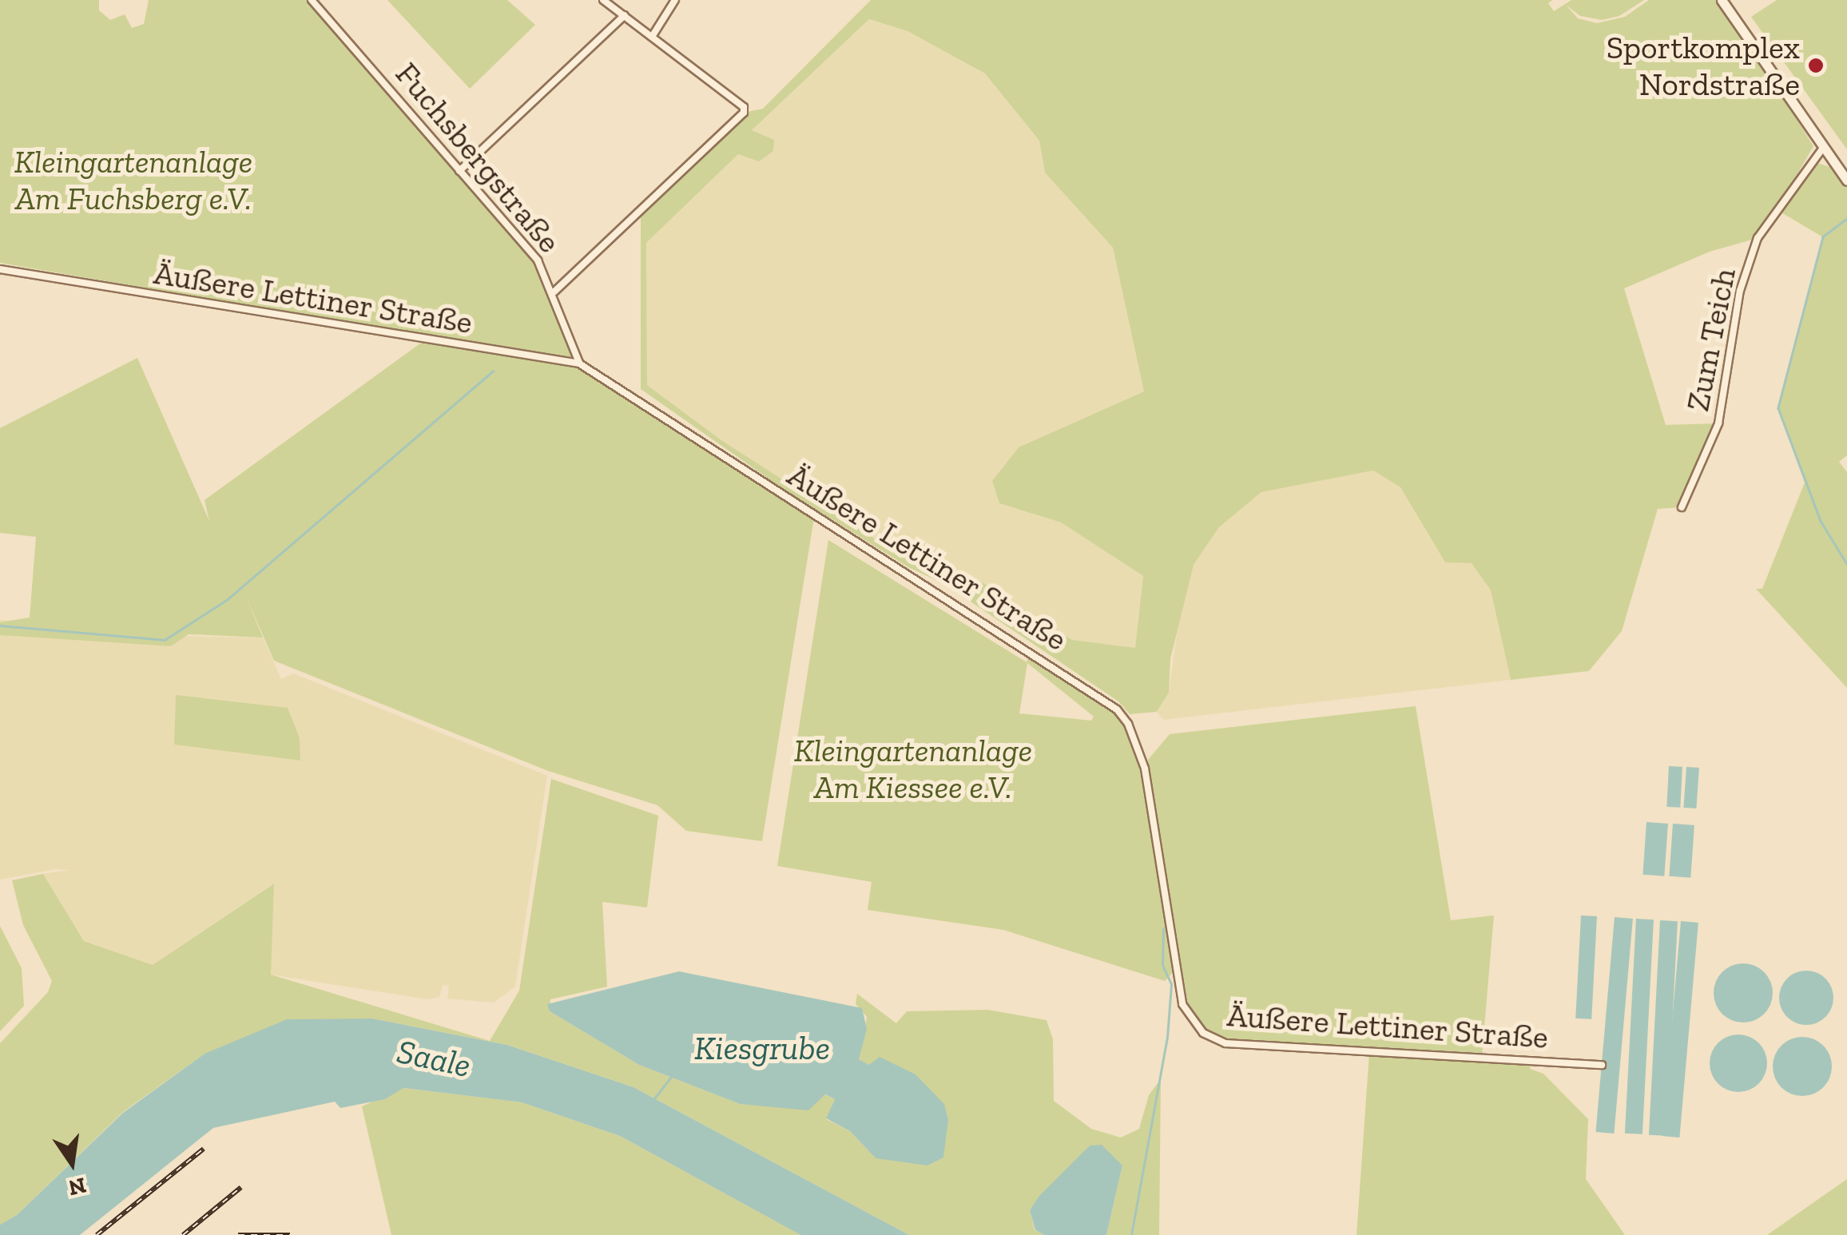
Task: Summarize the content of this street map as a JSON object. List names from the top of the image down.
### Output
{
  "streets": {
    "street": ["Fuchsbergstraße", "Äußere Lettiner Straße", "Zum Teich"]
  },
  "crossings": [
    ["Fuchsbergstraße", "Äußere Lettiner Straße"]
  ],
  "water": ["Kiesgrube", "Saale"],
  "parks": ["Kleingartenanlage Am Fuchsberg e.V.", "Kleingartenanlage Am Kiessee e.V."],
  "places": ["Sportkomplex Nordstraße"],
  "north": "bottom"
}
